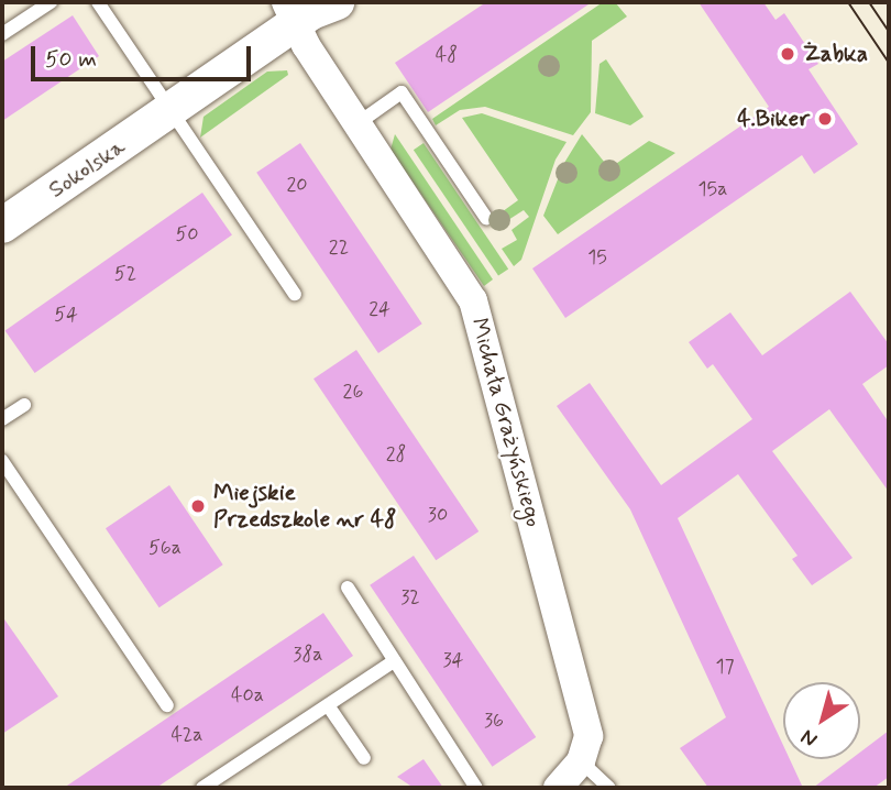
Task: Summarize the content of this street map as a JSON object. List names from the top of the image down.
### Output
{
  "streets": {
    "street": ["Sokolska", "Michała Grażyńskiego"]
  },
  "crossings": [
    ["Sokolska", "Michała Grażyńskiego"]
  ],
  "places": ["Żabka", "4.Biker", "Miejskie Przedszkole nr 48"],
  "house_numbers": [
    "48",
    "20",
    "15a",
    "50",
    "22",
    "15",
    "52",
    "24",
    "54",
    "26",
    "28",
    "30",
    "56a",
    "32",
    "38a",
    "34",
    "17",
    "40a",
    "36",
    "42a"
  ],
  "scale_bar": "50 m",
  "north": "bottom left"
}
